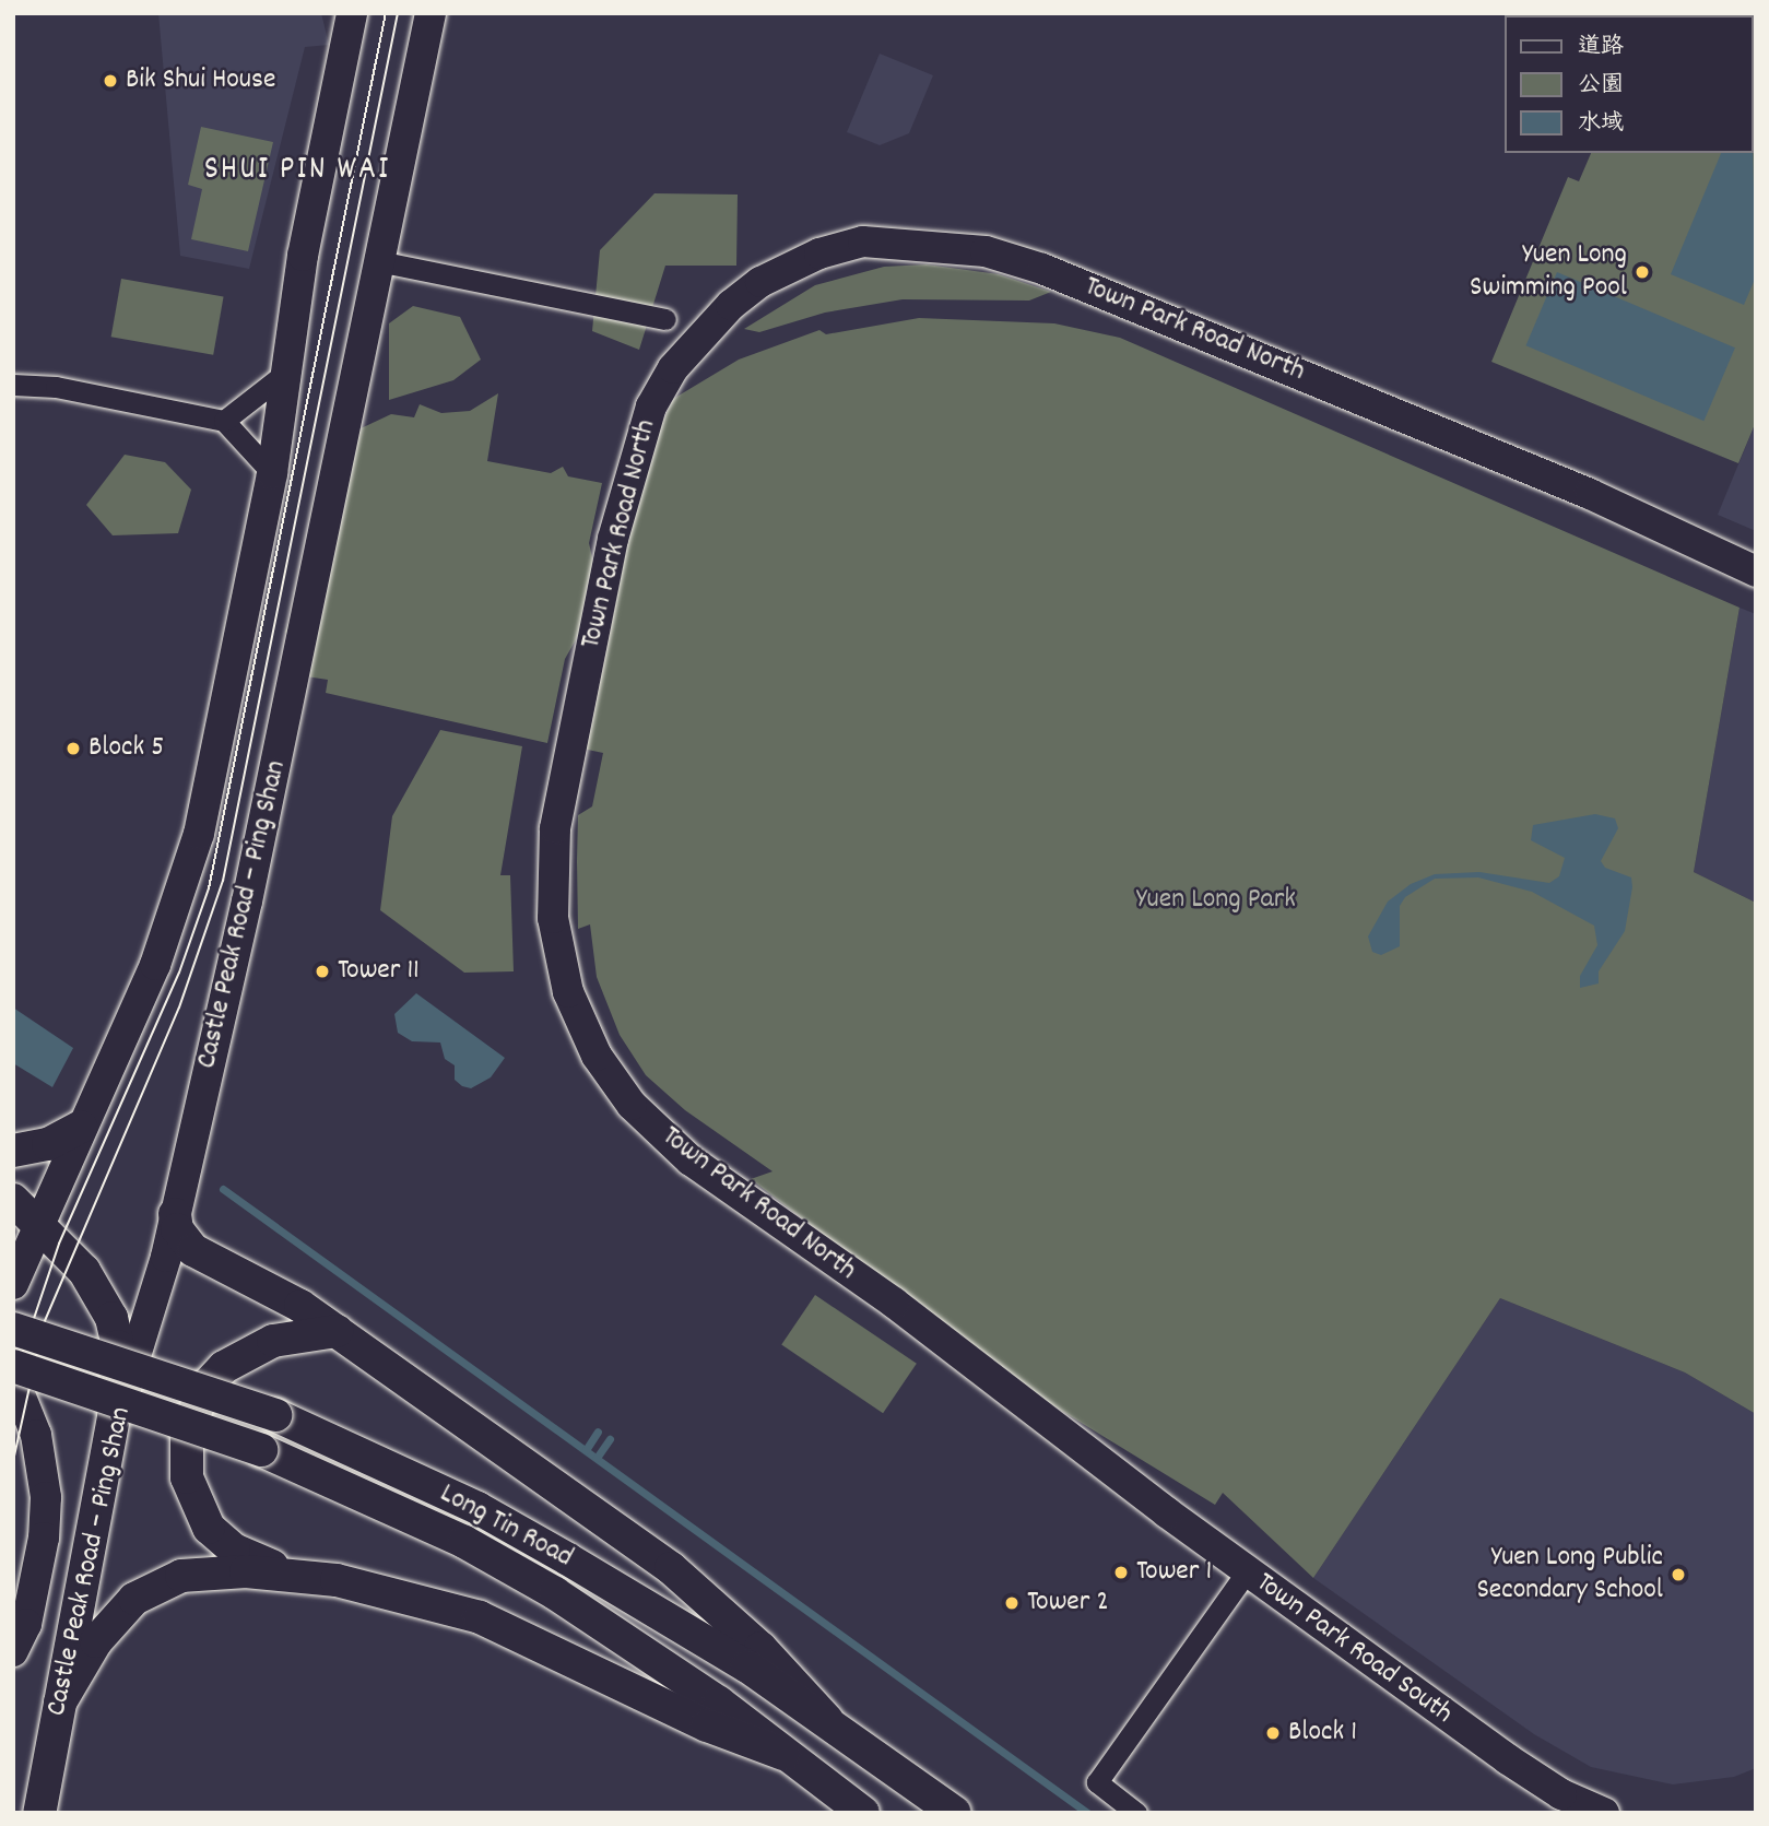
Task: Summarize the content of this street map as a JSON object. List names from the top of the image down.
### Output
{
  "streets": {
    "main road": ["Castle Peak Road – Ping Shan", "Long Tin Road"],
    "street": ["Town Park Road North", "Town Park Road South"]
  },
  "crossings": [
    ["Town Park Road North", "Town Park Road South"]
  ],
  "districts": ["SHUI PIN WAI"],
  "parks": ["Yuen Long Park"],
  "places": [
    "Bik Shui House",
    "Yuen Long Swimming Pool",
    "Block 5",
    "Tower 11",
    "Tower 1",
    "Yuen Long Public Secondary School",
    "Tower 2",
    "Block 1"
  ],
  "legend": ["道路", "公園", "水域"]
}
